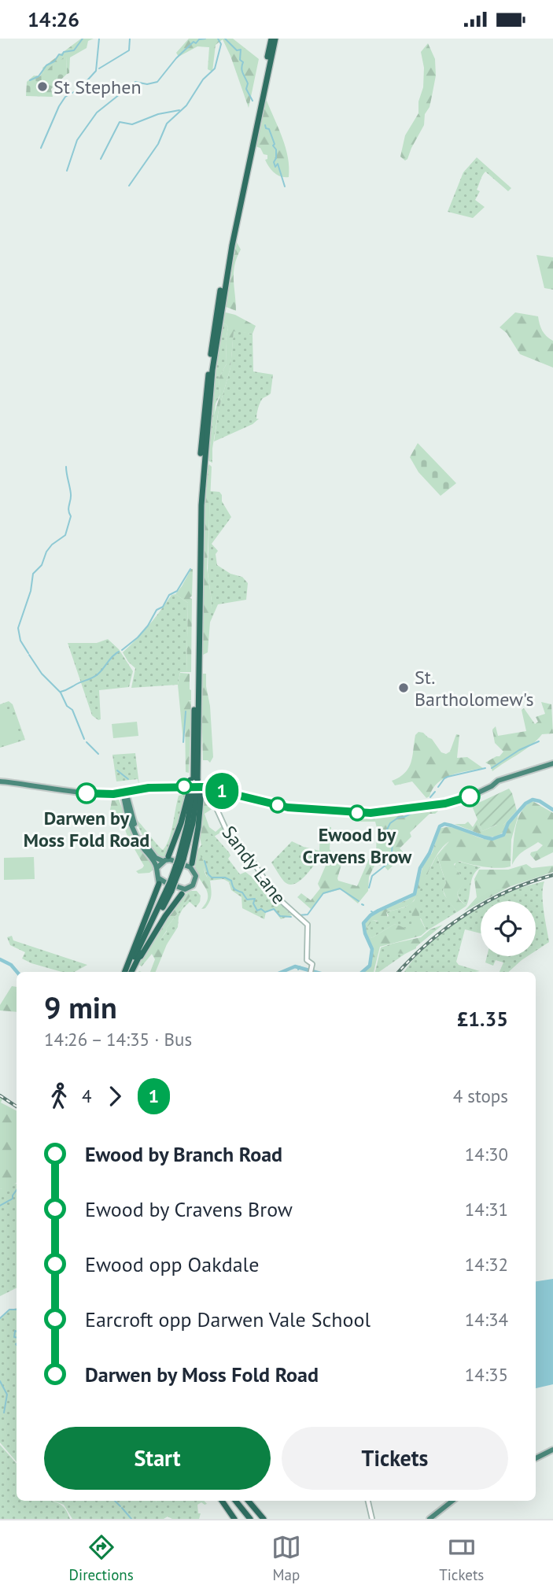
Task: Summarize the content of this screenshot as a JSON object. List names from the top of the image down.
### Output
{
  "streets": {
    "main road": ["Sandy Lane"]
  },
  "places": [
    "St Stephen",
    "St. Bartholomew's",
    "Darwen by Moss Fold Road",
    "Ewood by Cravens Brow"
  ],
  "lines": ["bus line 1"],
  "page": {
    "status": "14:26",
    "on_map": "1",
    "heading": ["9 min", "14:26 – 14:35 · Bus", "£1.35"],
    "legs": ["4", "1", "4 stops"],
    "list": [
      {
        "name": "Ewood by Branch Road",
        "value": "14:30"
      },
      {
        "name": "Ewood by Cravens Brow",
        "value": "14:31"
      },
      {
        "name": "Ewood opp Oakdale",
        "value": "14:32"
      },
      {
        "name": "Earcroft opp Darwen Vale School",
        "value": "14:34"
      },
      {
        "name": "Darwen by Moss Fold Road",
        "value": "14:35"
      }
    ],
    "buttons": ["Start", "Tickets"],
    "tabs": ["Directions", "Map", "Tickets"]
  }
}
